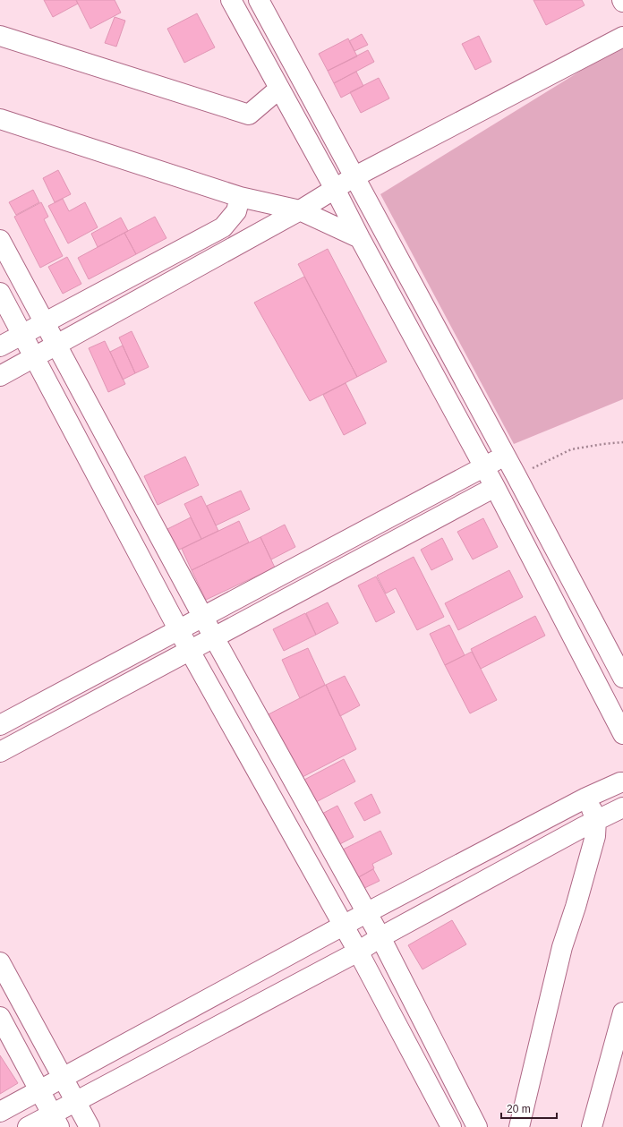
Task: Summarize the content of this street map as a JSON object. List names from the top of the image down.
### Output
{
  "scale_bar": "20 m"
}
